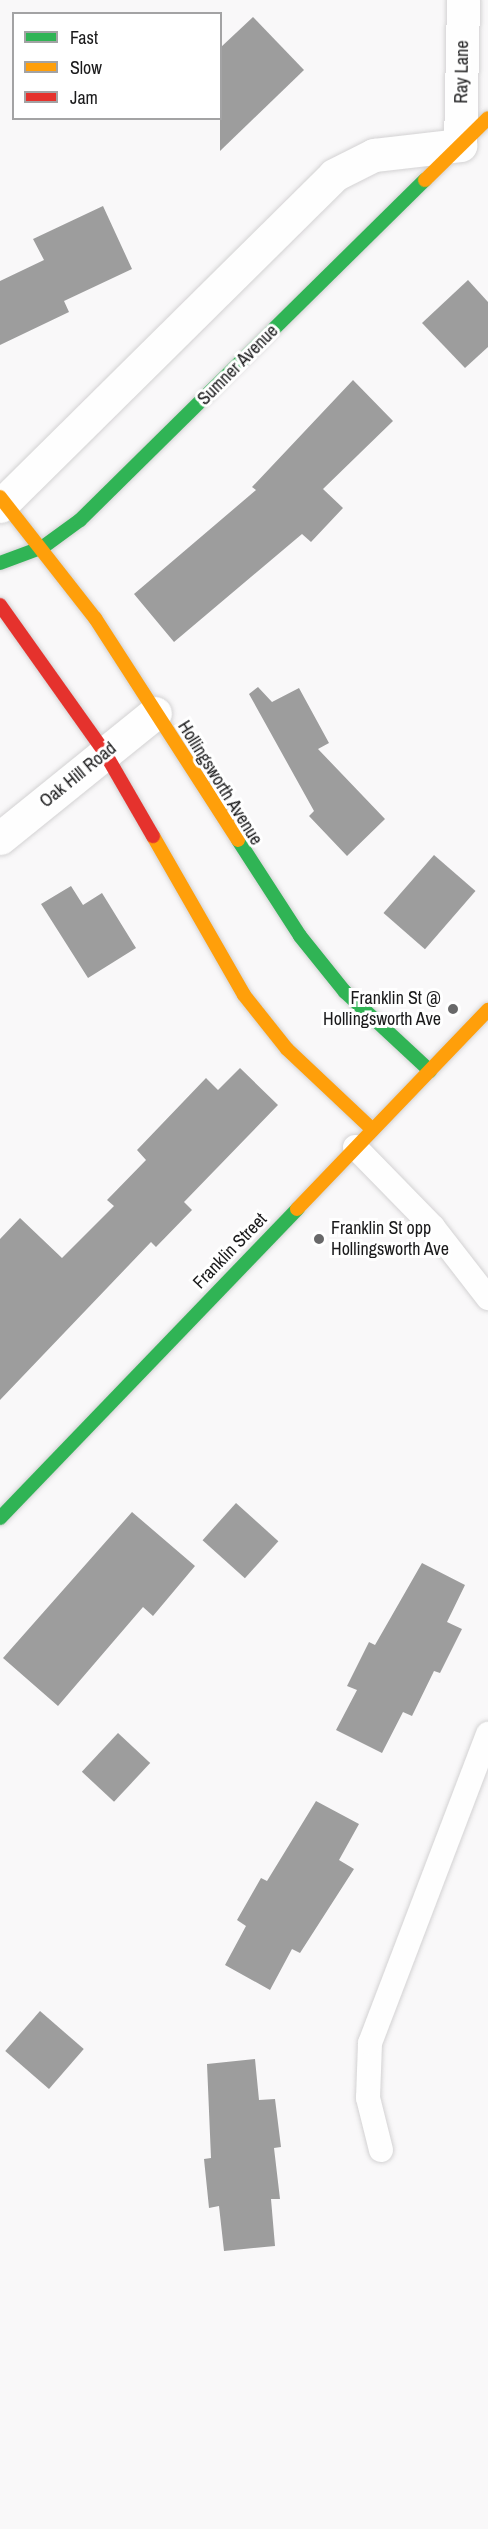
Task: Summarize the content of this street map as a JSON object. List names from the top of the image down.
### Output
{
  "streets": {
    "street": [
      "Ray Lane",
      "Sumner Avenue",
      "Oak Hill Road",
      "Hollingsworth Avenue",
      "Franklin Street"
    ]
  },
  "crossings": [
    ["Ray Lane", "Sumner Avenue"],
    ["Sumner Avenue", "Hollingsworth Avenue"],
    ["Oak Hill Road", "Hollingsworth Avenue"],
    ["Hollingsworth Avenue", "Franklin Street"]
  ],
  "places": ["Franklin St @ Hollingsworth Ave", "Franklin St opp Hollingsworth Ave"],
  "legend": ["Fast", "Slow", "Jam"]
}
